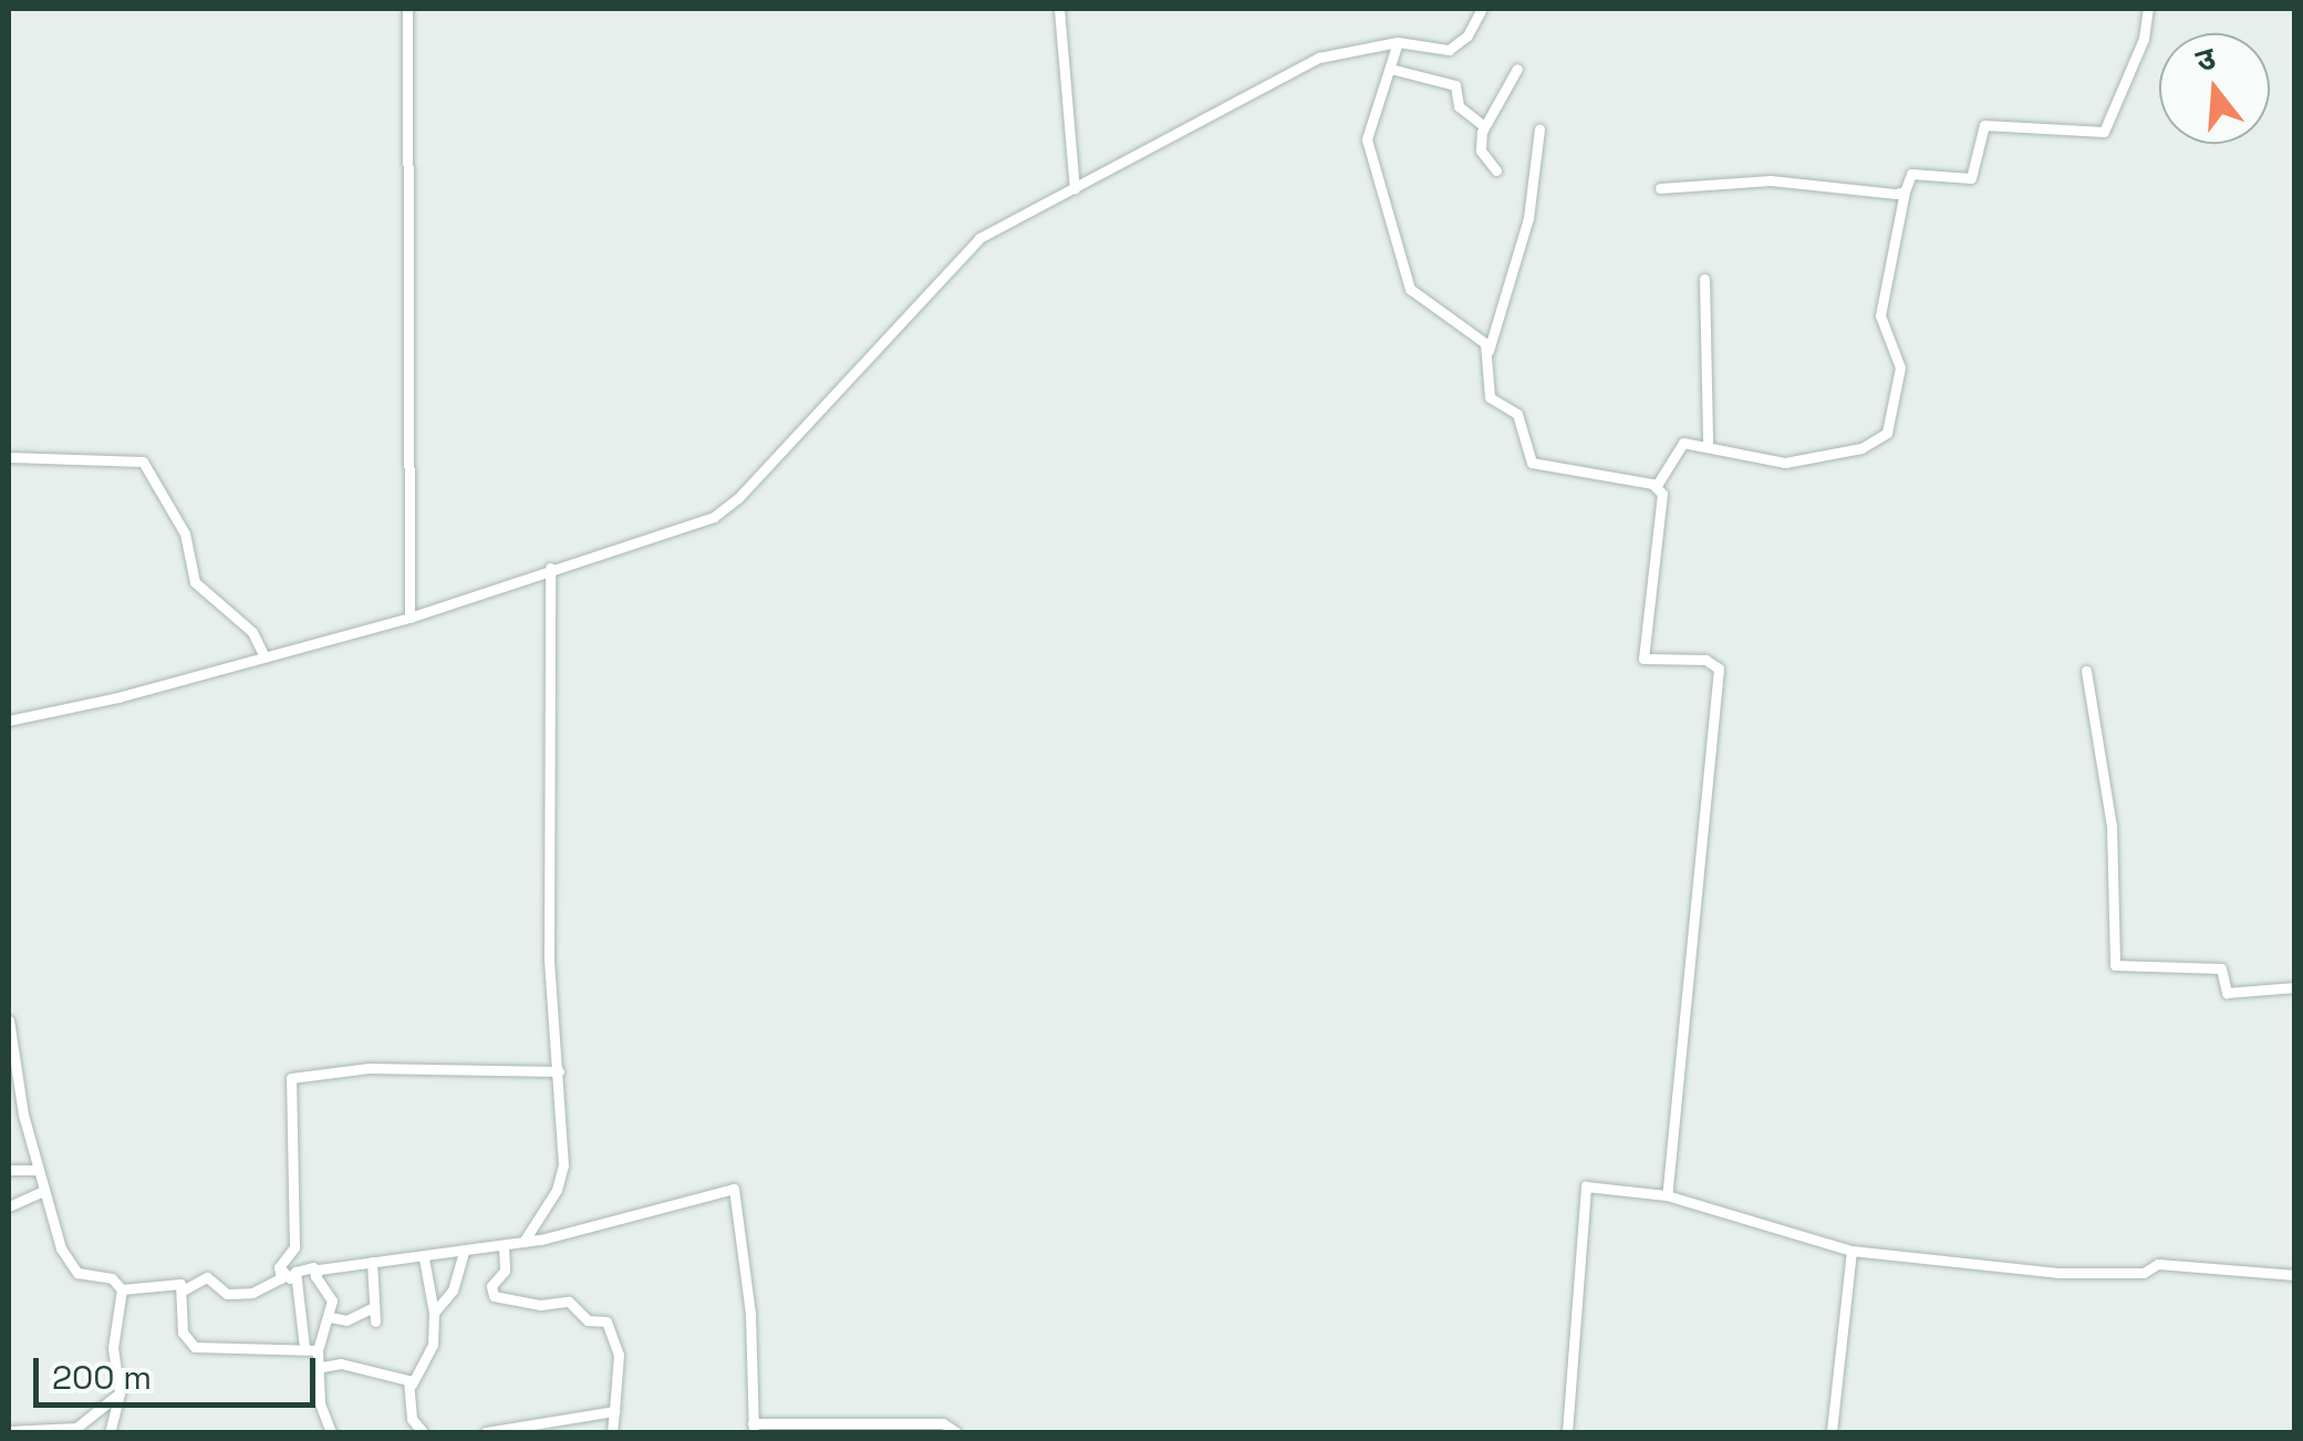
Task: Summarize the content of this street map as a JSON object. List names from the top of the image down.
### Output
{
  "scale_bar": "200 m",
  "north": "top"
}
